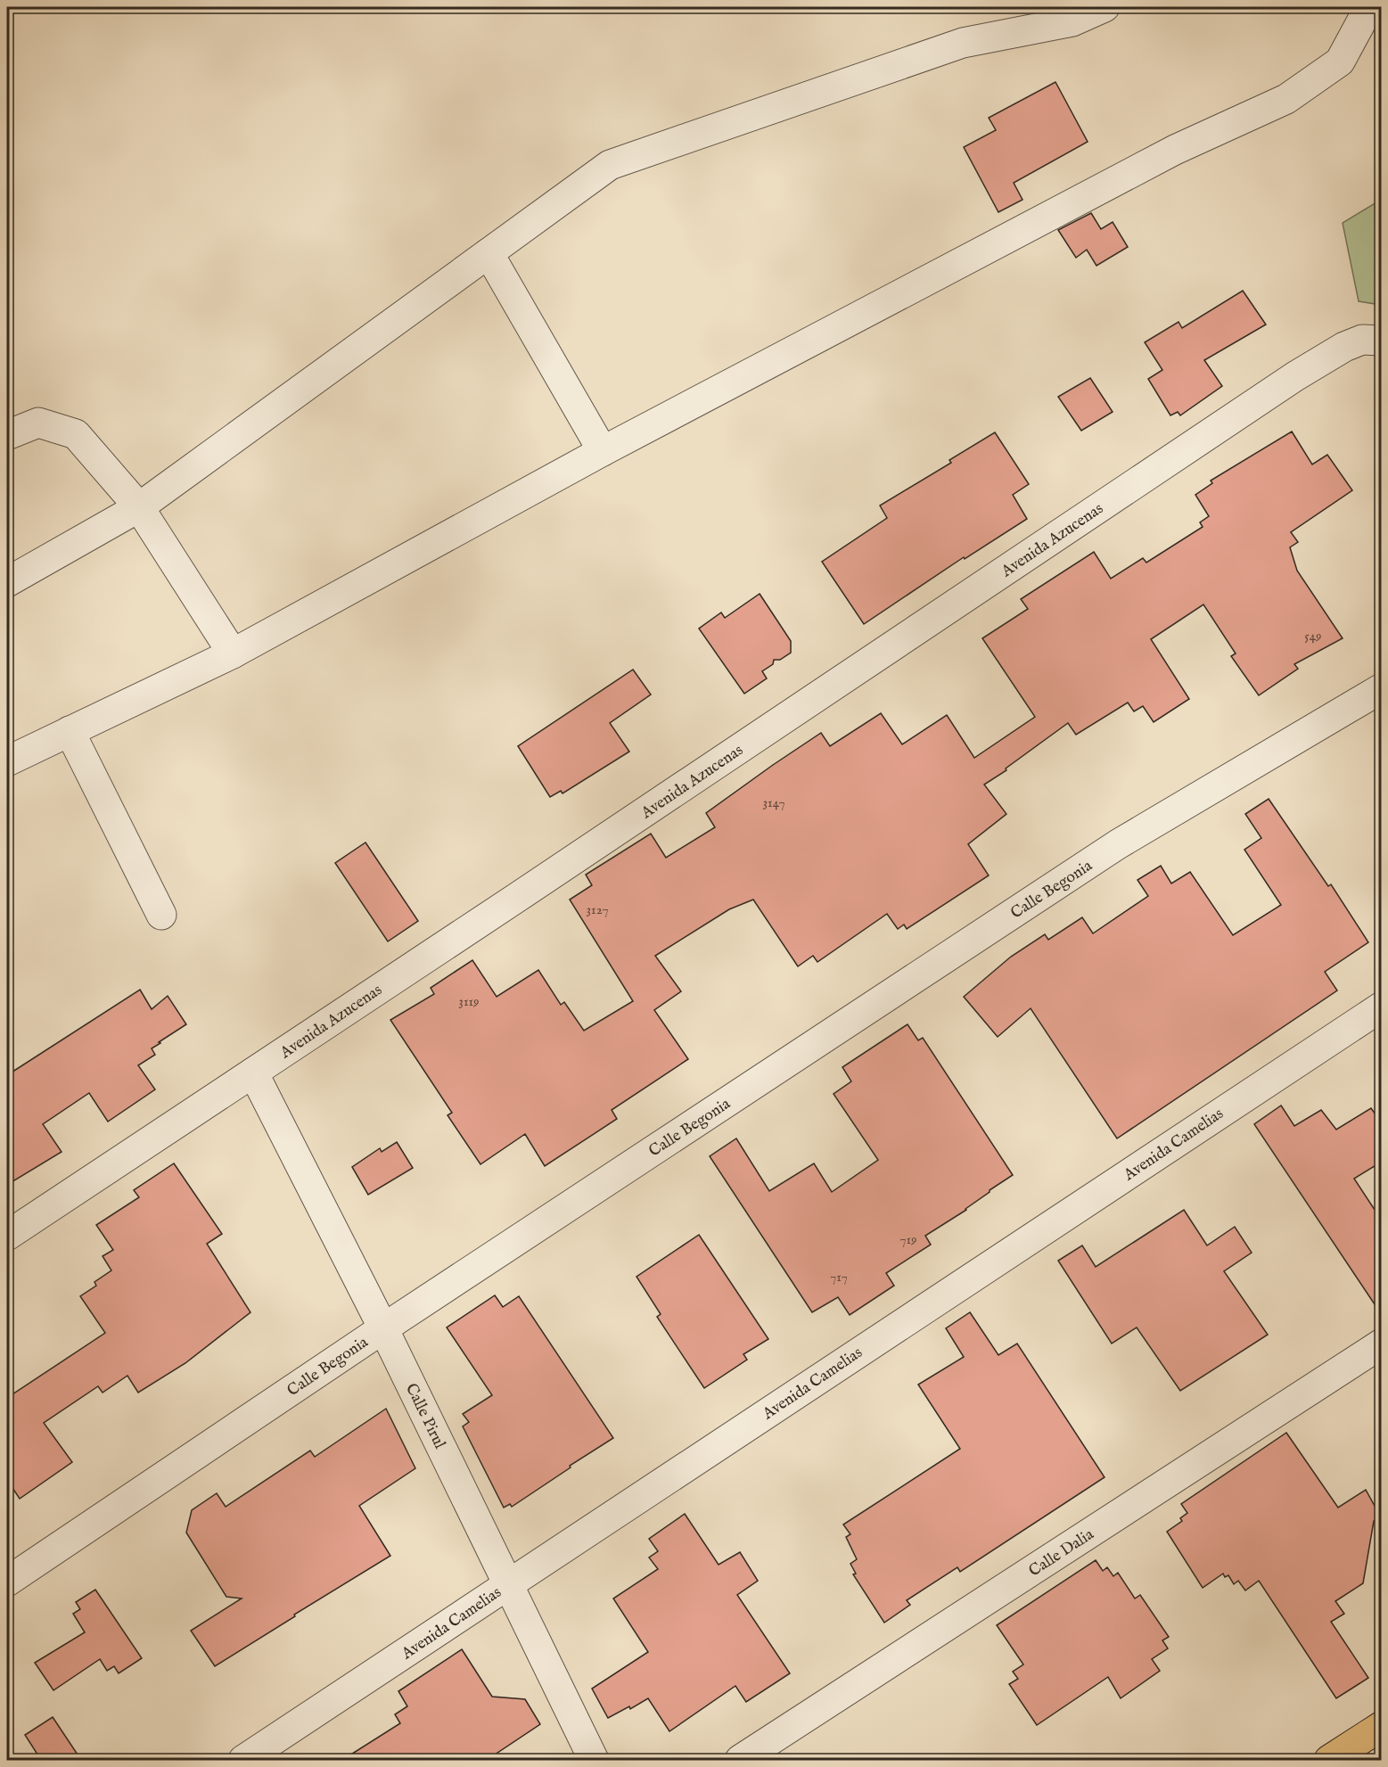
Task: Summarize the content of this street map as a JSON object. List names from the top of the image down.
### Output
{
  "streets": {
    "street": [
      "Avenida Azucenas",
      "Calle Begonia",
      "Avenida Camelias",
      "Calle Pirul",
      "Calle Dalia"
    ]
  },
  "crossings": [
    ["Avenida Azucenas", "Calle Pirul"],
    ["Calle Begonia", "Calle Pirul"],
    ["Avenida Camelias", "Calle Pirul"]
  ],
  "house_numbers": [
    "549",
    "3147",
    "3127",
    "3119",
    "719",
    "717"
  ]
}
